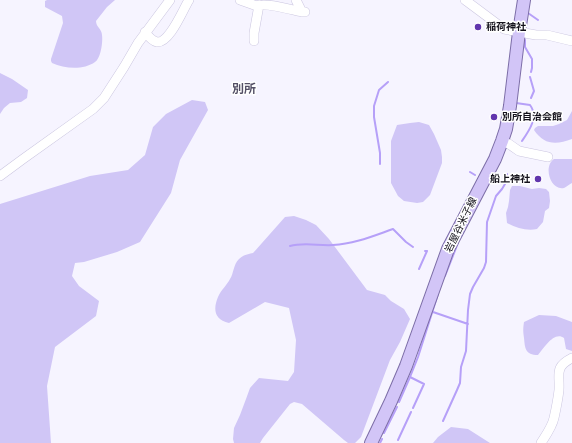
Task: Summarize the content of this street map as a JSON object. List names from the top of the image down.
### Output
{
  "streets": {
    "main road": ["岩屋谷米子線"]
  },
  "districts": ["別所"],
  "places": ["稲荷神社", "別所自治会館", "船上神社"]
}
